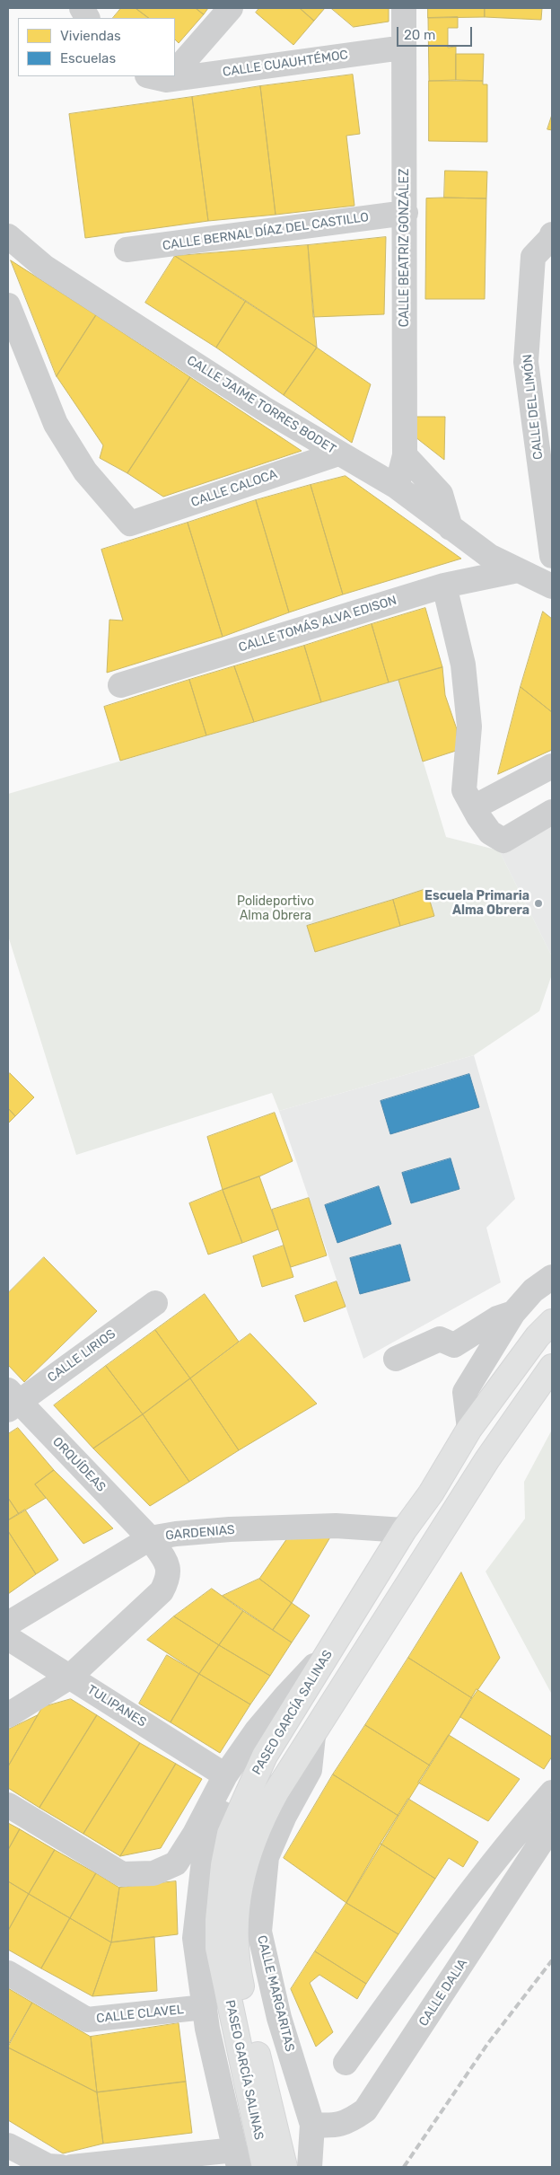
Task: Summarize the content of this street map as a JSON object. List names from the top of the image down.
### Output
{
  "streets": {
    "main road": ["PASEO GARCÍA SALINAS"],
    "street": [
      "CALLE CUAUHTÉMOC",
      "CALLE BERNAL DÍAZ DEL CASTILLO",
      "CALLE BEATRIZ GONZÁLEZ",
      "CALLE JAIME TORRES BODET",
      "CALLE DEL LIMÓN",
      "CALLE CALOCA",
      "CALLE TOMÁS ALVA EDISON",
      "CALLE LIRIOS",
      "ORQUÍDEAS",
      "GARDENIAS",
      "TULIPANES",
      "CALLE DALIA",
      "CALLE MARGARITAS",
      "CALLE CLAVEL"
    ]
  },
  "crossings": [
    ["CALLE CUAUHTÉMOC", "CALLE BEATRIZ GONZÁLEZ"],
    ["CALLE BERNAL DÍAZ DEL CASTILLO", "CALLE BEATRIZ GONZÁLEZ"],
    ["CALLE BEATRIZ GONZÁLEZ", "CALLE JAIME TORRES BODET"],
    ["CALLE JAIME TORRES BODET", "CALLE CALOCA"],
    ["CALLE JAIME TORRES BODET", "CALLE TOMÁS ALVA EDISON"],
    ["CALLE LIRIOS", "ORQUÍDEAS"],
    ["ORQUÍDEAS", "GARDENIAS"],
    ["ORQUÍDEAS", "TULIPANES"],
    ["GARDENIAS", "PASEO GARCÍA SALINAS"],
    ["PASEO GARCÍA SALINAS", "CALLE MARGARITAS"],
    ["CALLE DALIA", "CALLE MARGARITAS"]
  ],
  "parks": ["Polideportivo Alma Obrera"],
  "places": ["Escuela Primaria Alma Obrera"],
  "legend": ["Viviendas", "Escuelas"],
  "scale_bar": "20 m"
}
